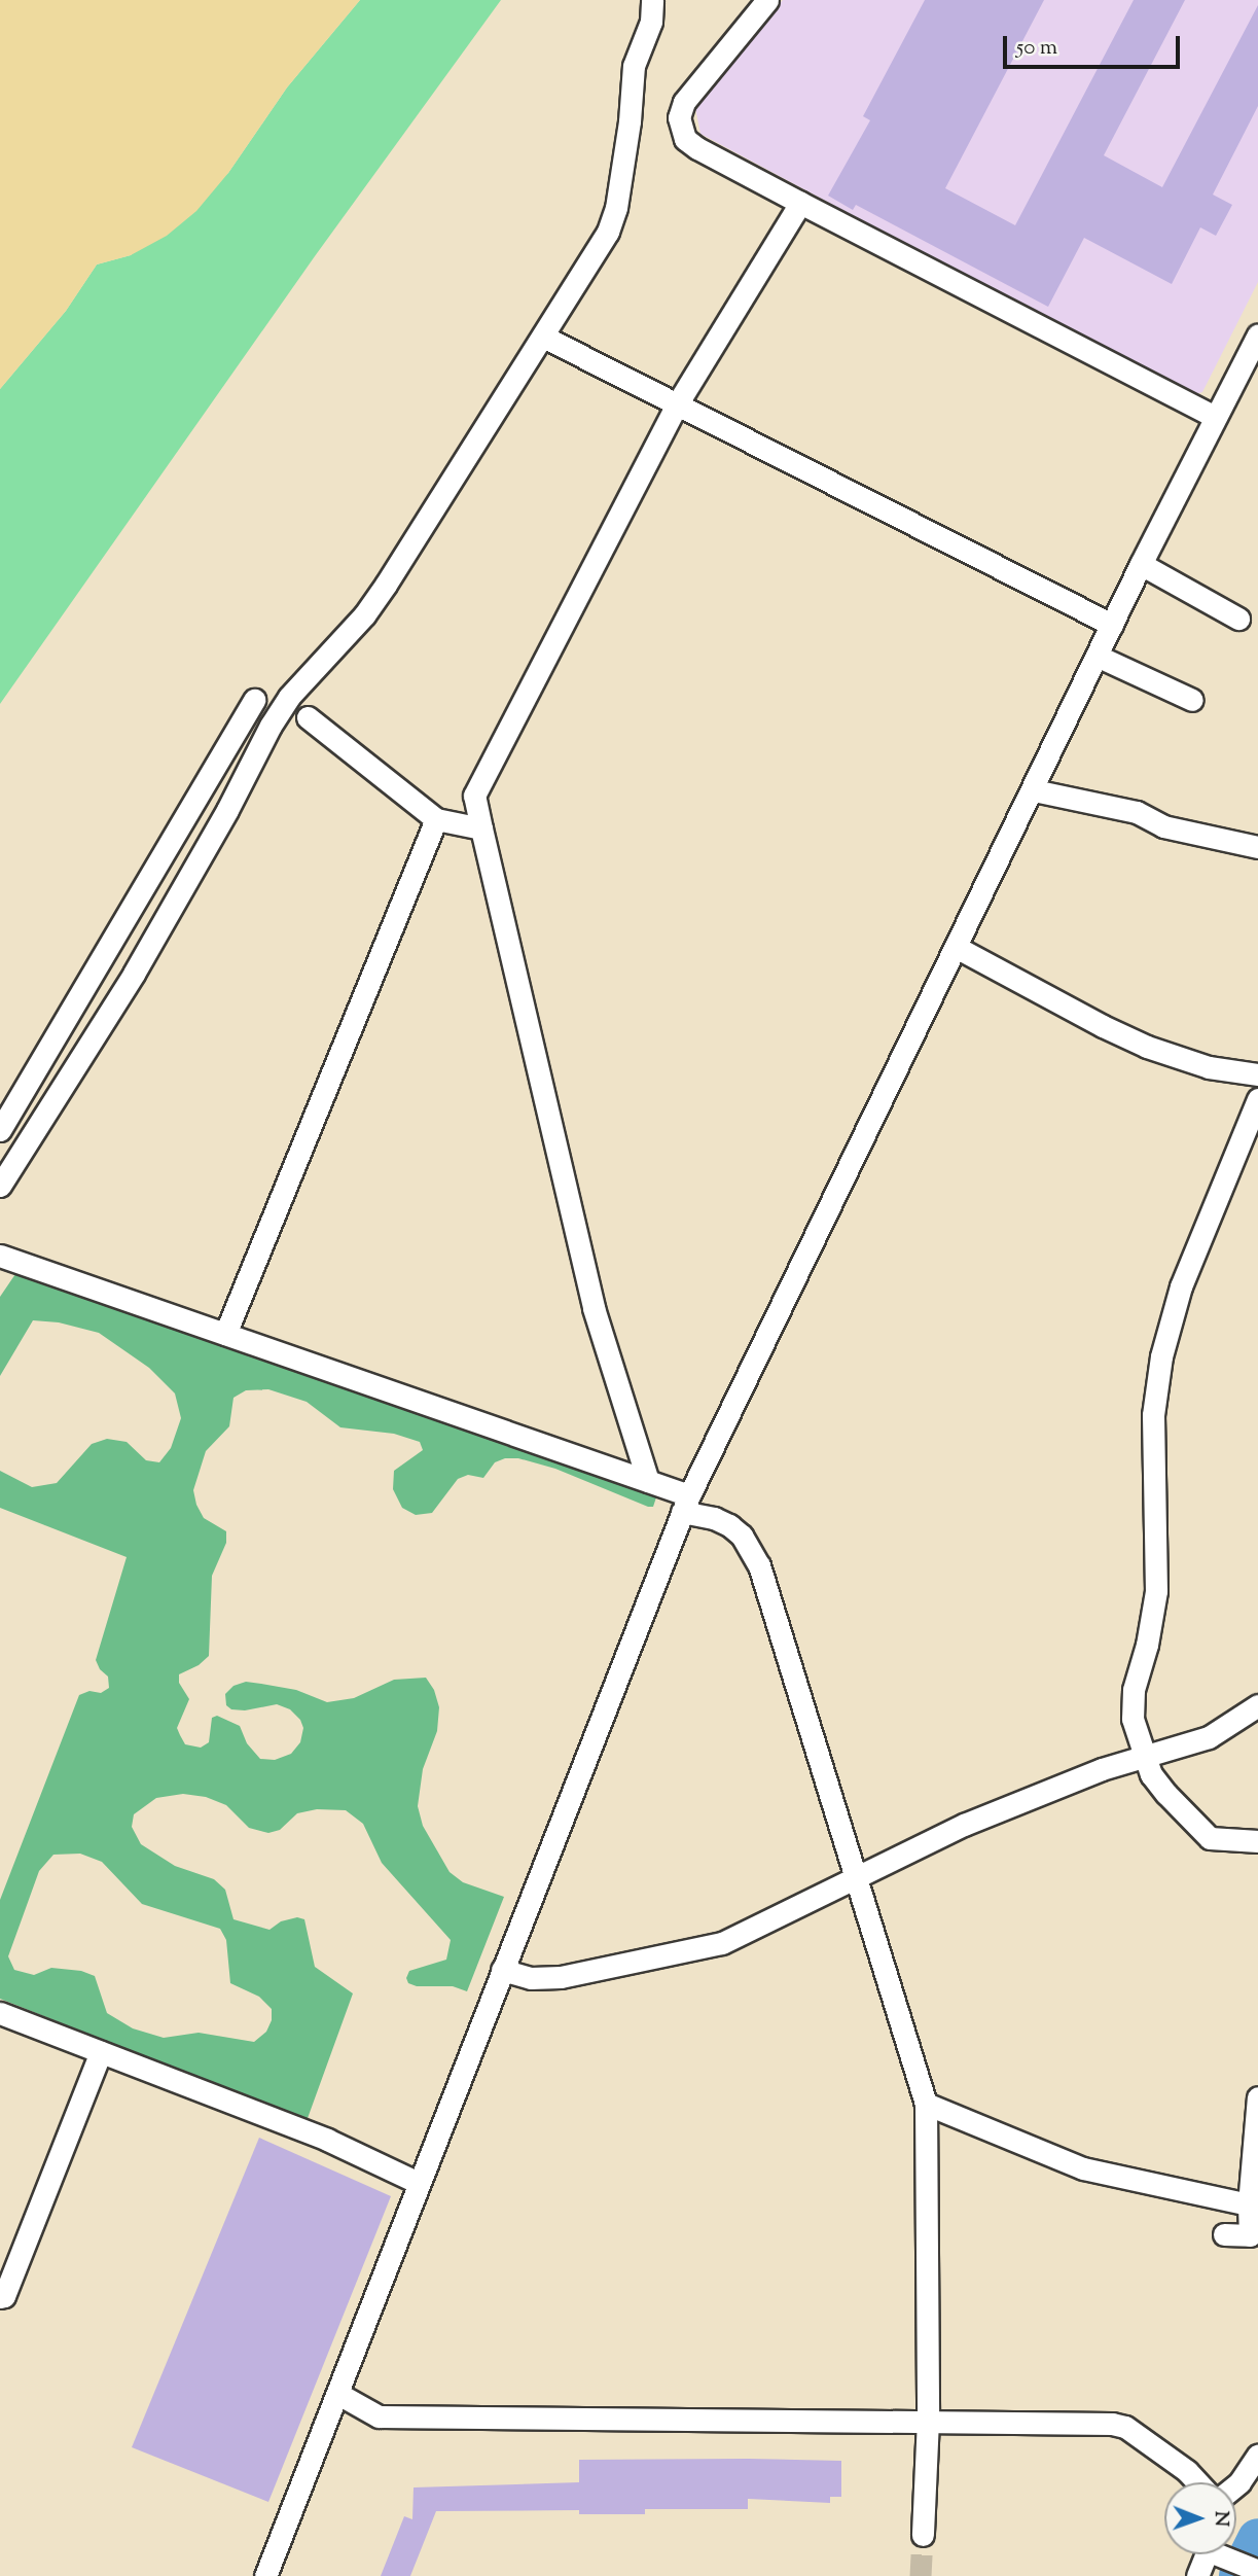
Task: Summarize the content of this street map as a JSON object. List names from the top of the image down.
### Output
{
  "scale_bar": "50 m",
  "north": "right"
}
